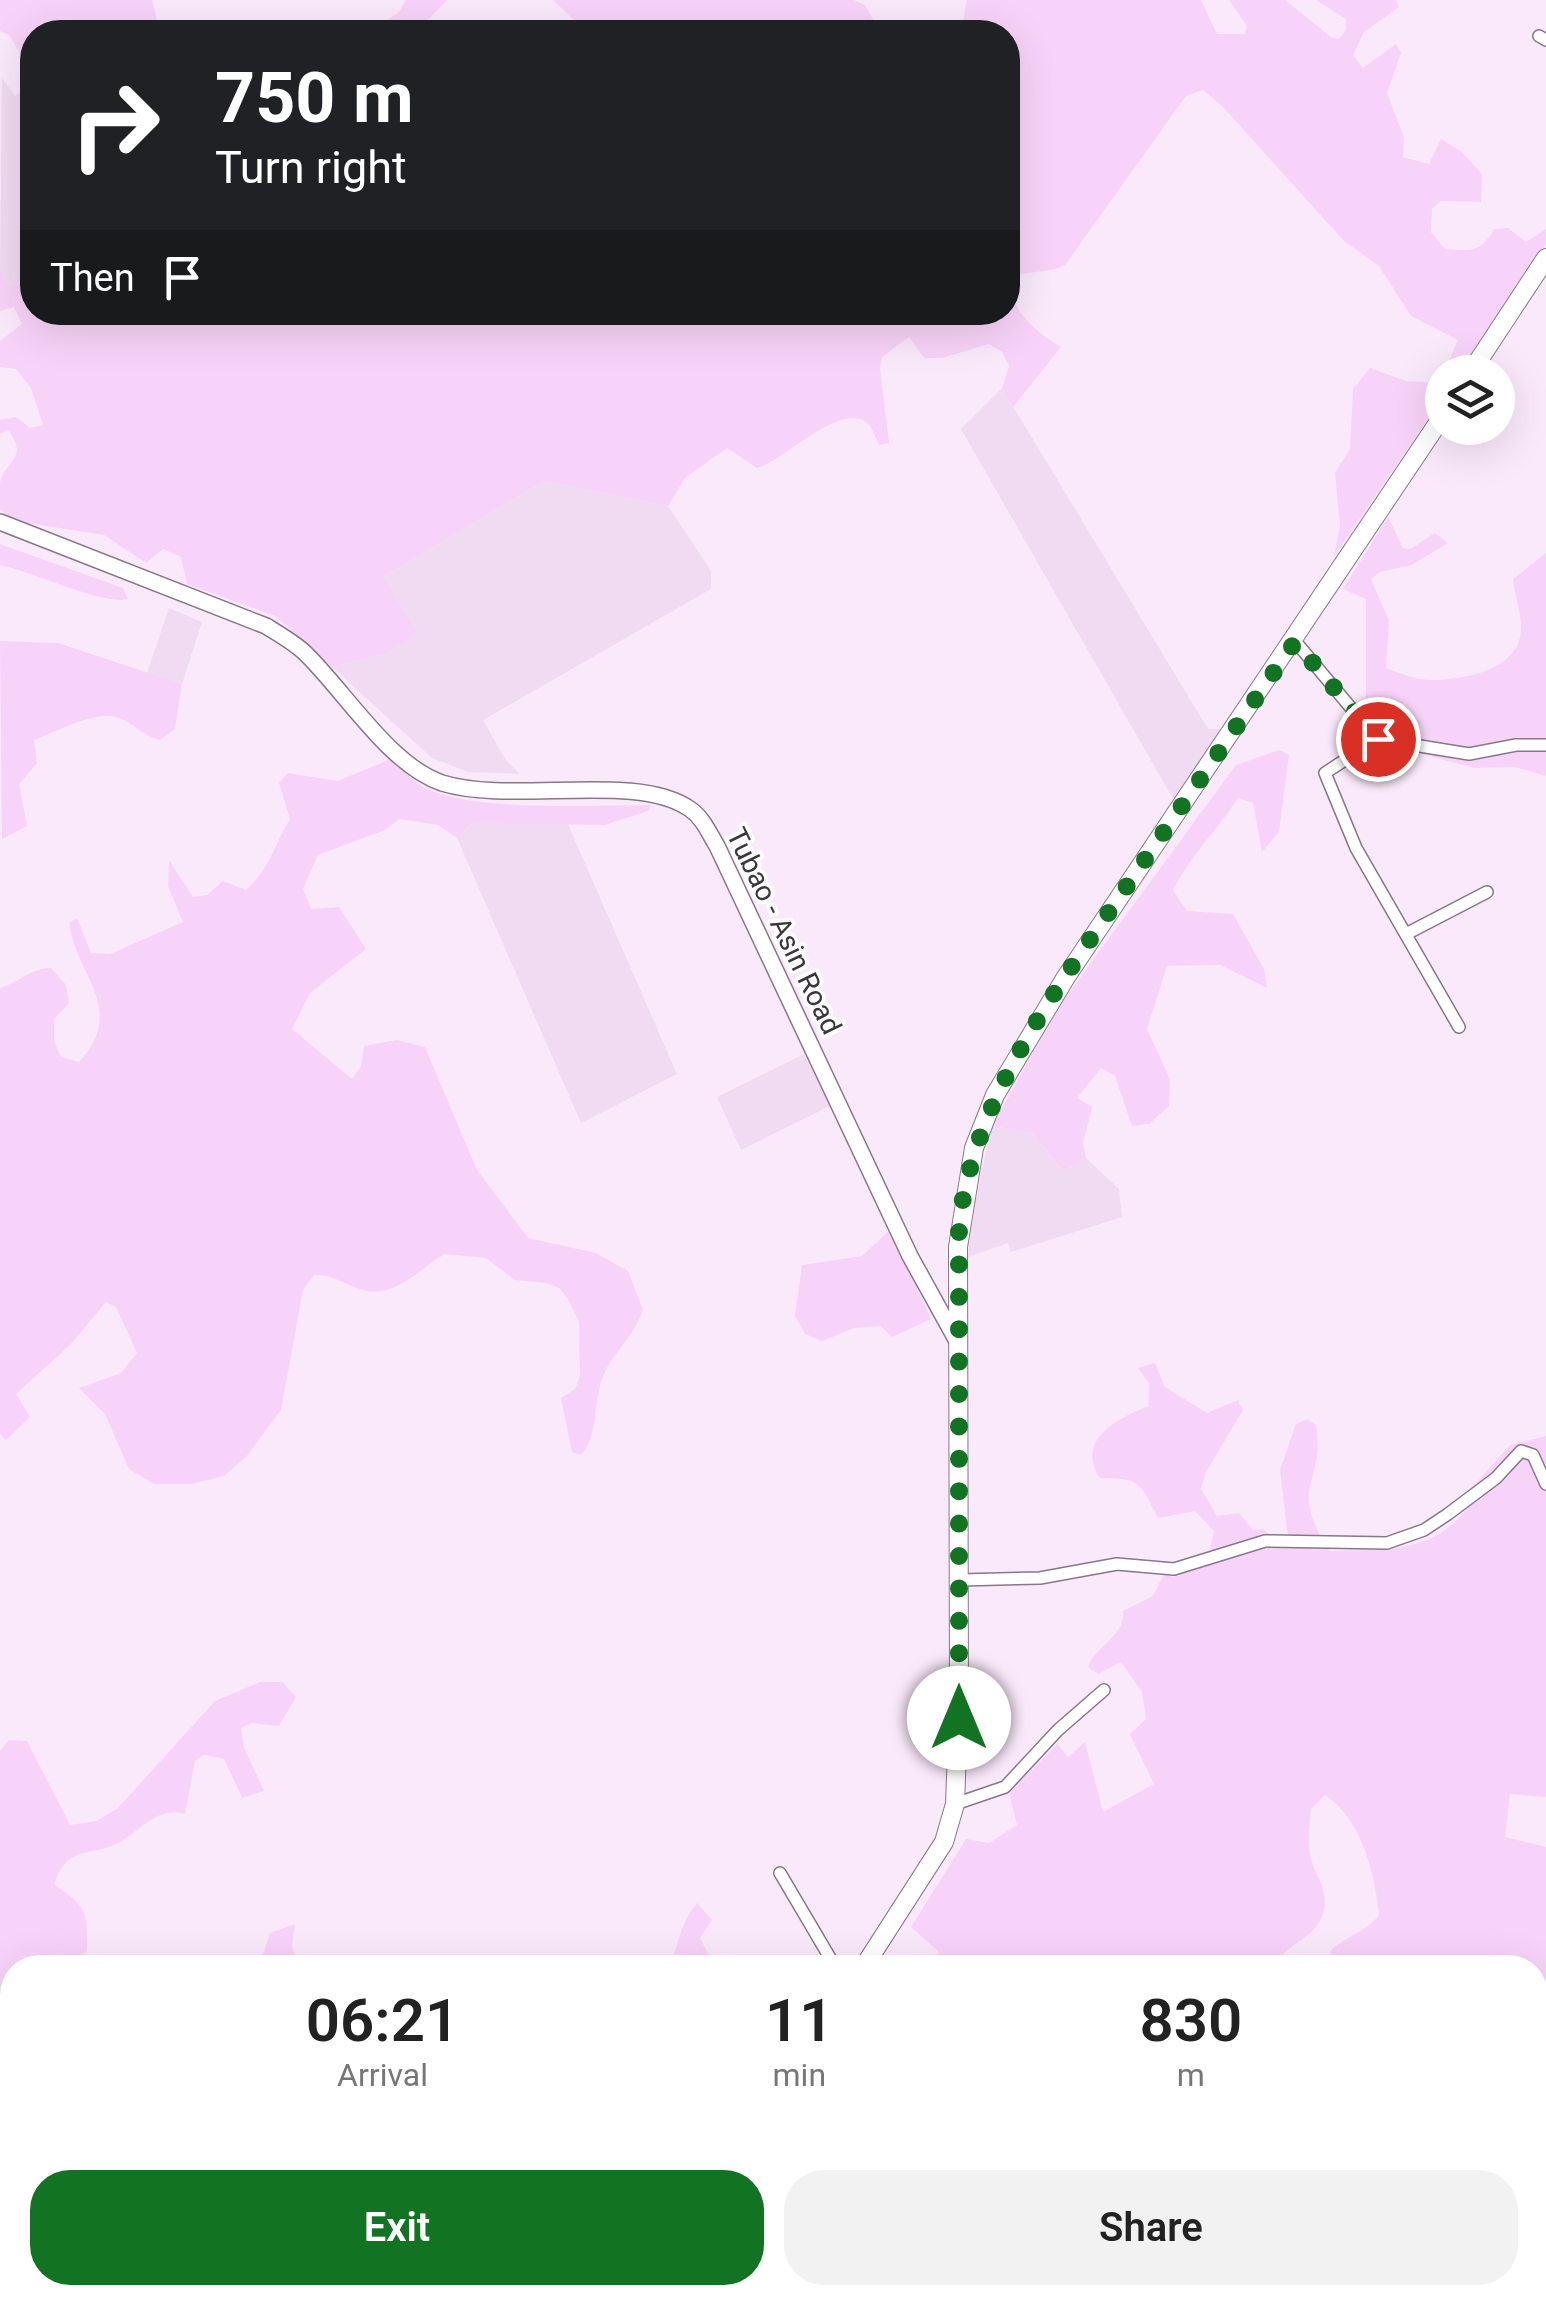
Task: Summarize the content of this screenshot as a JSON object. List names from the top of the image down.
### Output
{
  "streets": {
    "main road": ["Tubao - Asin Road"]
  },
  "page": {
    "turn": ["750 m", "Turn right"],
    "then": "Then",
    "eta": [
      "06:21",
      "Arrival",
      "11",
      "min",
      "830",
      "m"
    ],
    "buttons": ["Exit", "Share"]
  }
}
